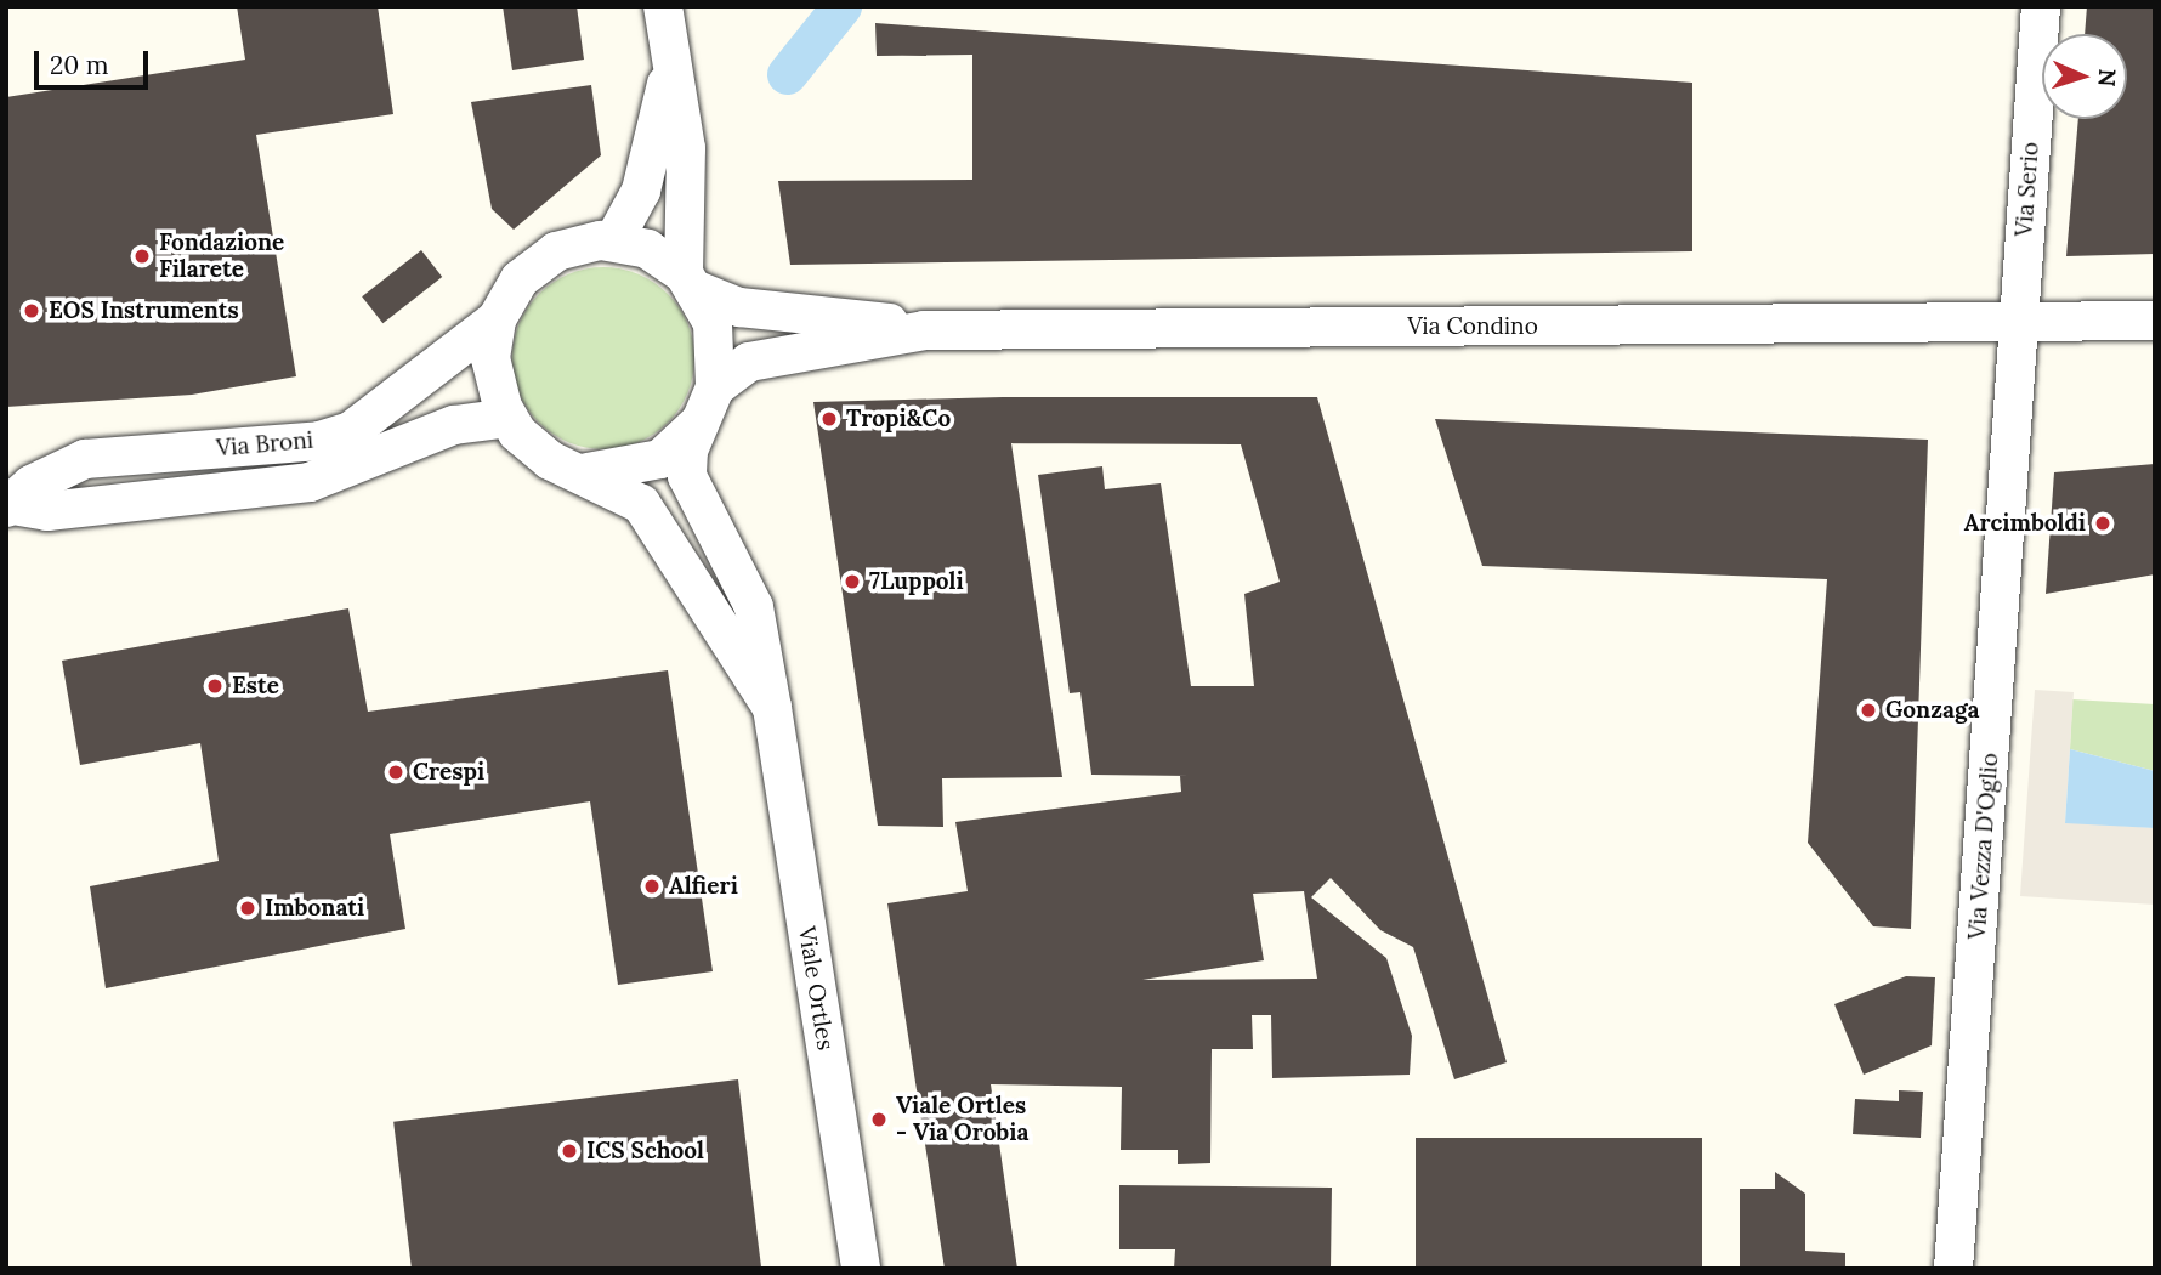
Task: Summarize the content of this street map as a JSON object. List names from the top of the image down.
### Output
{
  "streets": {
    "street": [
      "Via Serio",
      "Via Condino",
      "Via Broni",
      "Via Vezza D'Oglio",
      "Viale Ortles"
    ]
  },
  "crossings": [
    ["Via Serio", "Via Condino"],
    ["Via Serio", "Via Vezza D'Oglio"],
    ["Via Condino", "Via Broni"],
    ["Via Condino", "Via Vezza D'Oglio"],
    ["Via Condino", "Viale Ortles"],
    ["Via Broni", "Viale Ortles"]
  ],
  "places": [
    "Fondazione Filarete",
    "EOS Instruments",
    "Tropi&Co",
    "Arcimboldi",
    "7Luppoli",
    "Este",
    "Gonzaga",
    "Crespi",
    "Alfieri",
    "Imbonati",
    "Viale Ortles - Via Orobia",
    "ICS School"
  ],
  "scale_bar": "20 m",
  "north": "right"
}
